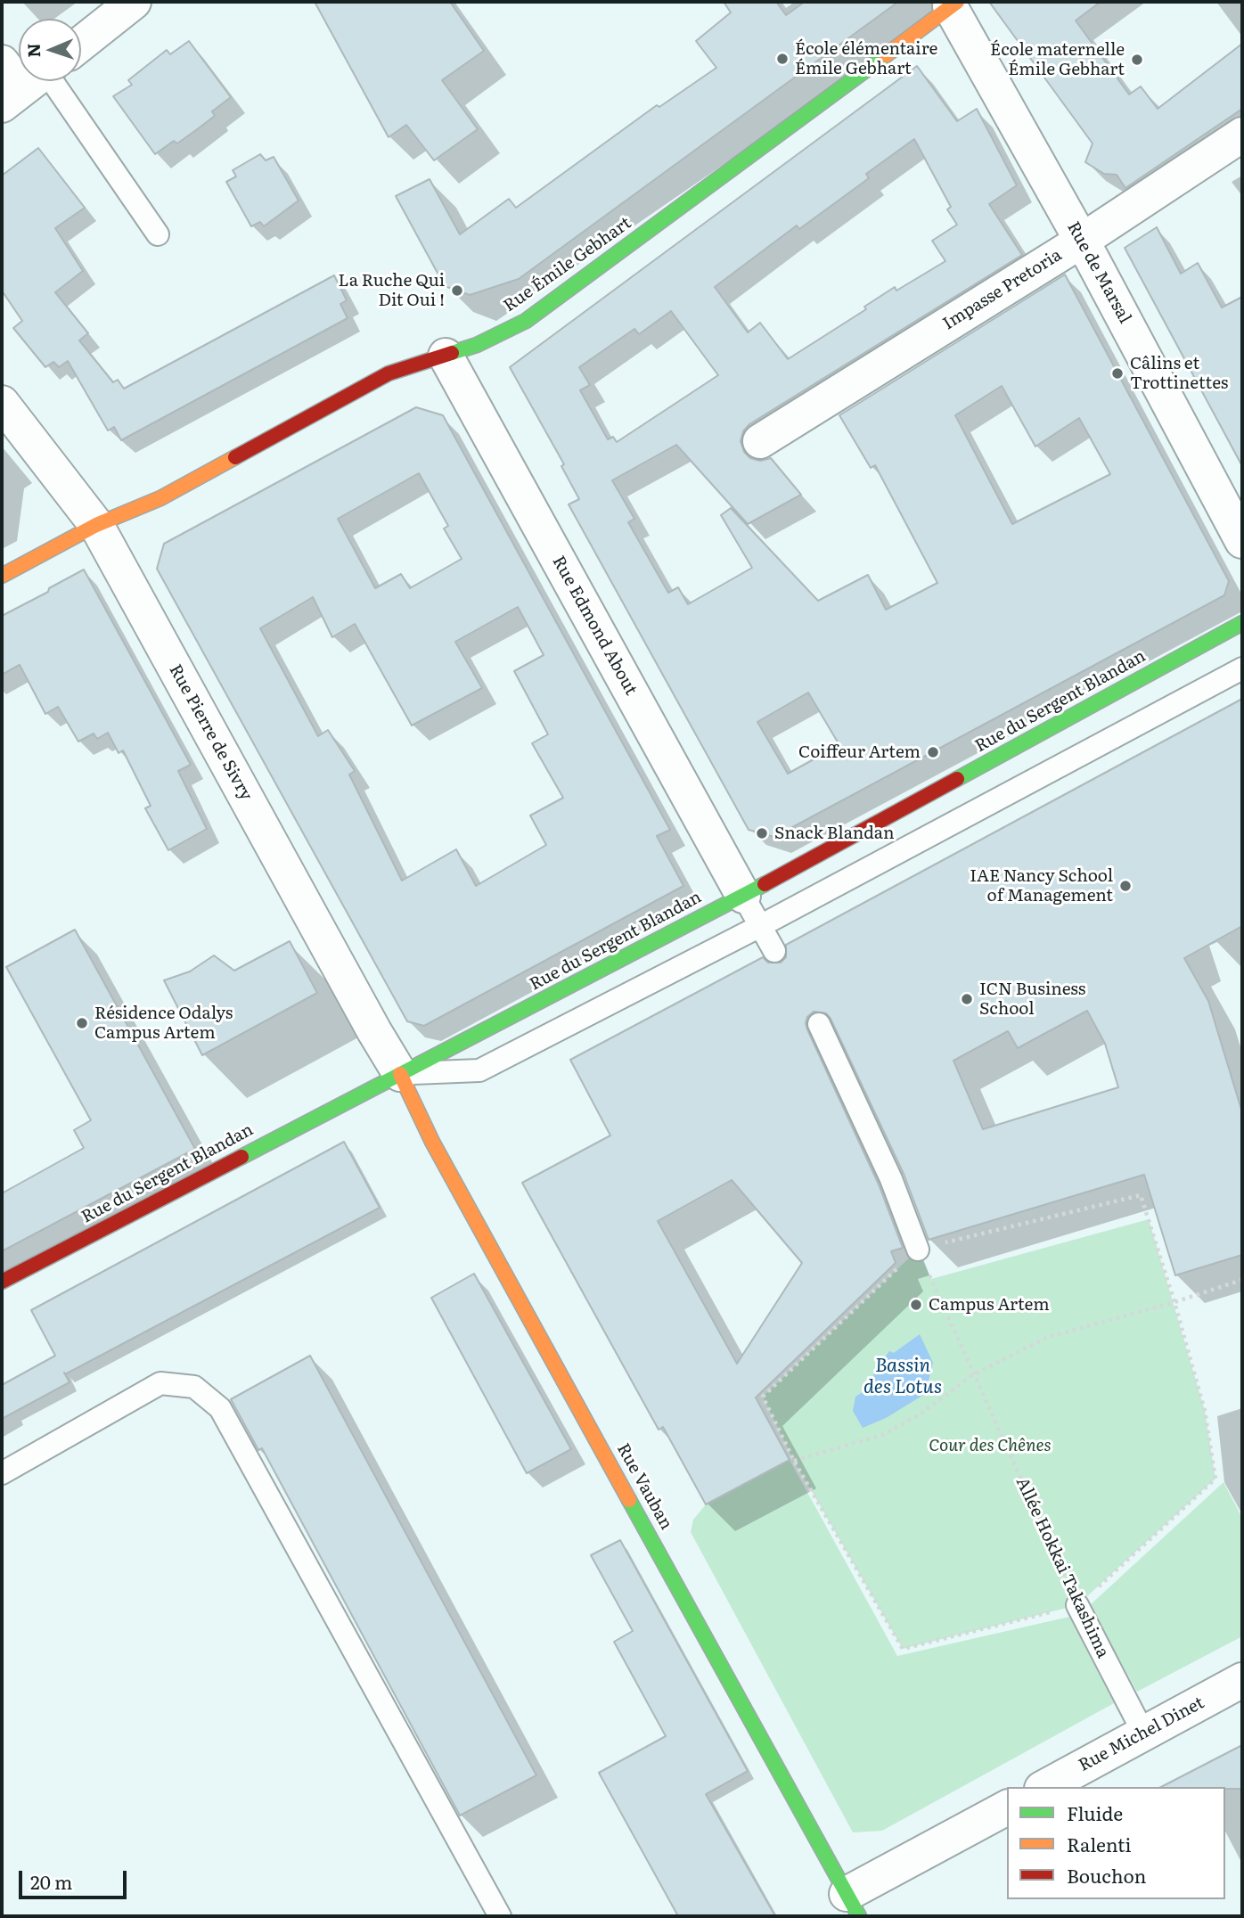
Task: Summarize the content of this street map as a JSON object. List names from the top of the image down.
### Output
{
  "streets": {
    "street": [
      "Rue Émile Gebhart",
      "Rue de Marsal",
      "Impasse Pretoria",
      "Rue Edmond About",
      "Rue du Sergent Blandan",
      "Rue Pierre de Sivry",
      "Rue Vauban",
      "Rue Michel Dinet"
    ],
    "lane": ["Allée Hokkai Takashima"]
  },
  "crossings": [
    ["Rue Émile Gebhart", "Rue de Marsal"],
    ["Rue Émile Gebhart", "Rue Edmond About"],
    ["Rue Émile Gebhart", "Rue Pierre de Sivry"],
    ["Rue de Marsal", "Impasse Pretoria"],
    ["Rue Edmond About", "Rue du Sergent Blandan"],
    ["Rue du Sergent Blandan", "Rue Pierre de Sivry"],
    ["Rue du Sergent Blandan", "Rue Vauban"],
    ["Rue Pierre de Sivry", "Rue Vauban"],
    ["Allée Hokkai Takashima", "Rue Michel Dinet"]
  ],
  "water": ["Bassin des Lotus"],
  "parks": ["Cour des Chênes"],
  "places": [
    "École élémentaire Émile Gebhart",
    "École maternelle Émile Gebhart",
    "La Ruche Qui Dit Oui !",
    "Câlins et Trottinettes",
    "Coiffeur Artem",
    "Snack Blandan",
    "IAE Nancy School of Management",
    "ICN Business School",
    "Résidence Odalys Campus Artem",
    "Campus Artem"
  ],
  "legend": ["Fluide", "Ralenti", "Bouchon"],
  "scale_bar": "20 m",
  "north": "left"
}
